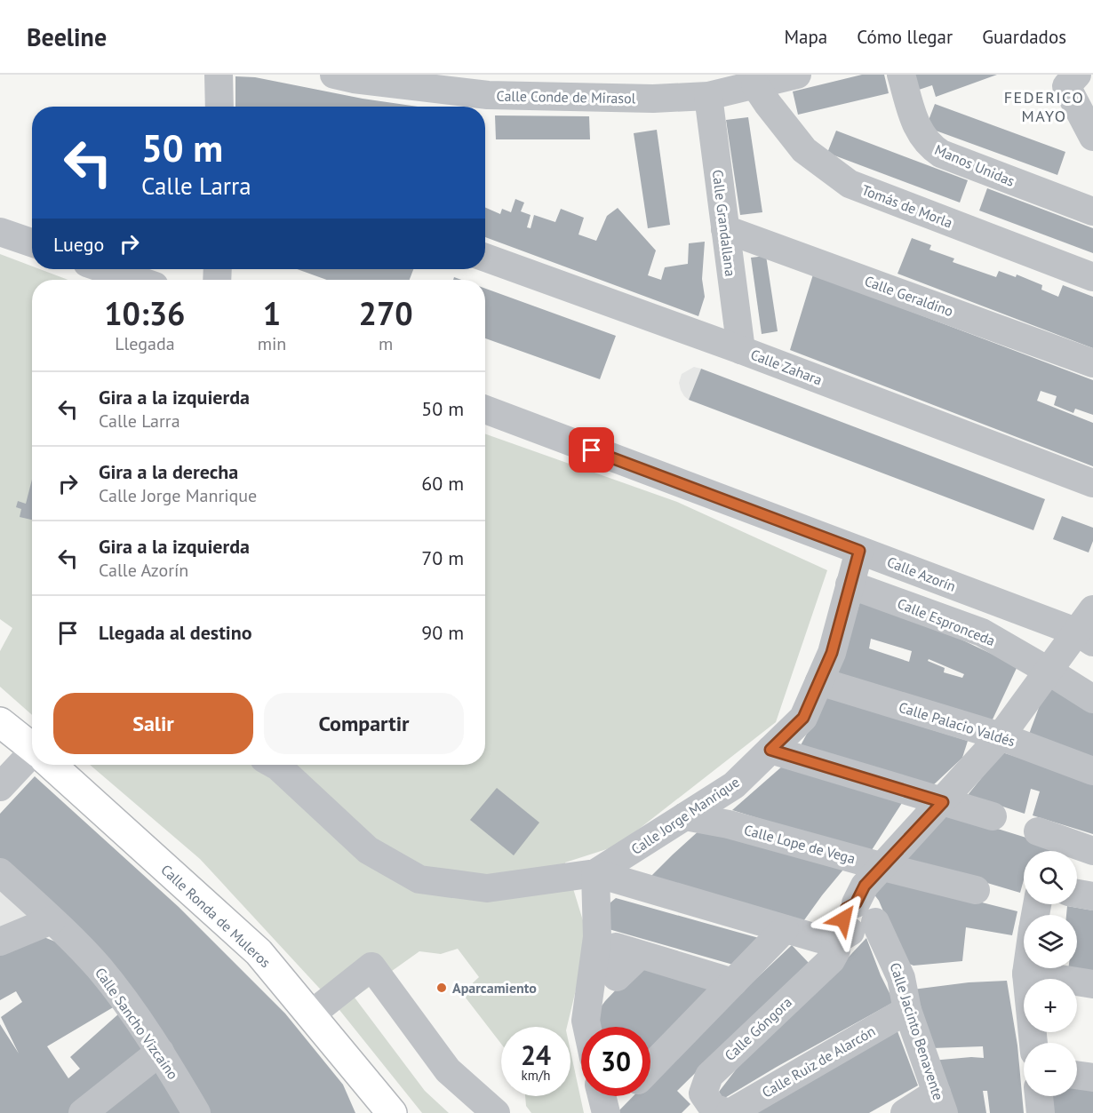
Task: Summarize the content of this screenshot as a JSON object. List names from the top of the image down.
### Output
{
  "streets": {
    "main road": ["Calle Ronda de Muleros"],
    "street": [
      "Calle Conde de Mirasol",
      "Manos Unidas",
      "Tomás de Morla",
      "Calle Grandallana",
      "Calle Geraldino",
      "Calle Zahara",
      "Calle Azorín",
      "Calle Espronceda",
      "Calle Palacio Valdés",
      "Calle Jorge Manrique",
      "Calle Lope de Vega",
      "Calle Sancho Vizcaíno",
      "Calle Góngora",
      "Calle Jacinto Benavente",
      "Calle Ruiz de Alarcón"
    ]
  },
  "crossings": [
    ["Calle Conde de Mirasol", "Tomás de Morla"],
    ["Calle Conde de Mirasol", "Calle Grandallana"],
    ["Calle Grandallana", "Calle Geraldino"],
    ["Calle Grandallana", "Calle Zahara"],
    ["Calle Azorín", "Calle Jorge Manrique"],
    ["Calle Espronceda", "Calle Jorge Manrique"],
    ["Calle Palacio Valdés", "Calle Jorge Manrique"],
    ["Calle Jorge Manrique", "Calle Lope de Vega"],
    ["Calle Jorge Manrique", "Calle Góngora"],
    ["Calle Jorge Manrique", "Calle Jacinto Benavente"],
    ["Calle Góngora", "Calle Jacinto Benavente"],
    ["Calle Góngora", "Calle Ruiz de Alarcón"],
    ["Calle Jacinto Benavente", "Calle Ruiz de Alarcón"]
  ],
  "districts": ["FEDERICO MAYO"],
  "places": ["Aparcamiento"],
  "page": {
    "header": "Beeline",
    "nav": ["Mapa", "Cómo llegar", "Guardados"],
    "turn": ["50 m", "Calle Larra"],
    "then": "Luego",
    "eta": [
      "10:36",
      "Llegada",
      "1",
      "min",
      "270",
      "m"
    ],
    "list": [
      {
        "name": "Gira a la izquierda",
        "note": "Calle Larra",
        "value": "50 m"
      },
      {
        "name": "Gira a la derecha",
        "note": "Calle Jorge Manrique",
        "value": "60 m"
      },
      {
        "name": "Gira a la izquierda",
        "note": "Calle Azorín",
        "value": "70 m"
      },
      {
        "name": "Llegada al destino",
        "value": "90 m"
      }
    ],
    "buttons": ["Salir", "Compartir"],
    "map_buttons": ["+", "−"],
    "speed": "24 km/h",
    "limit": "30"
  }
}
